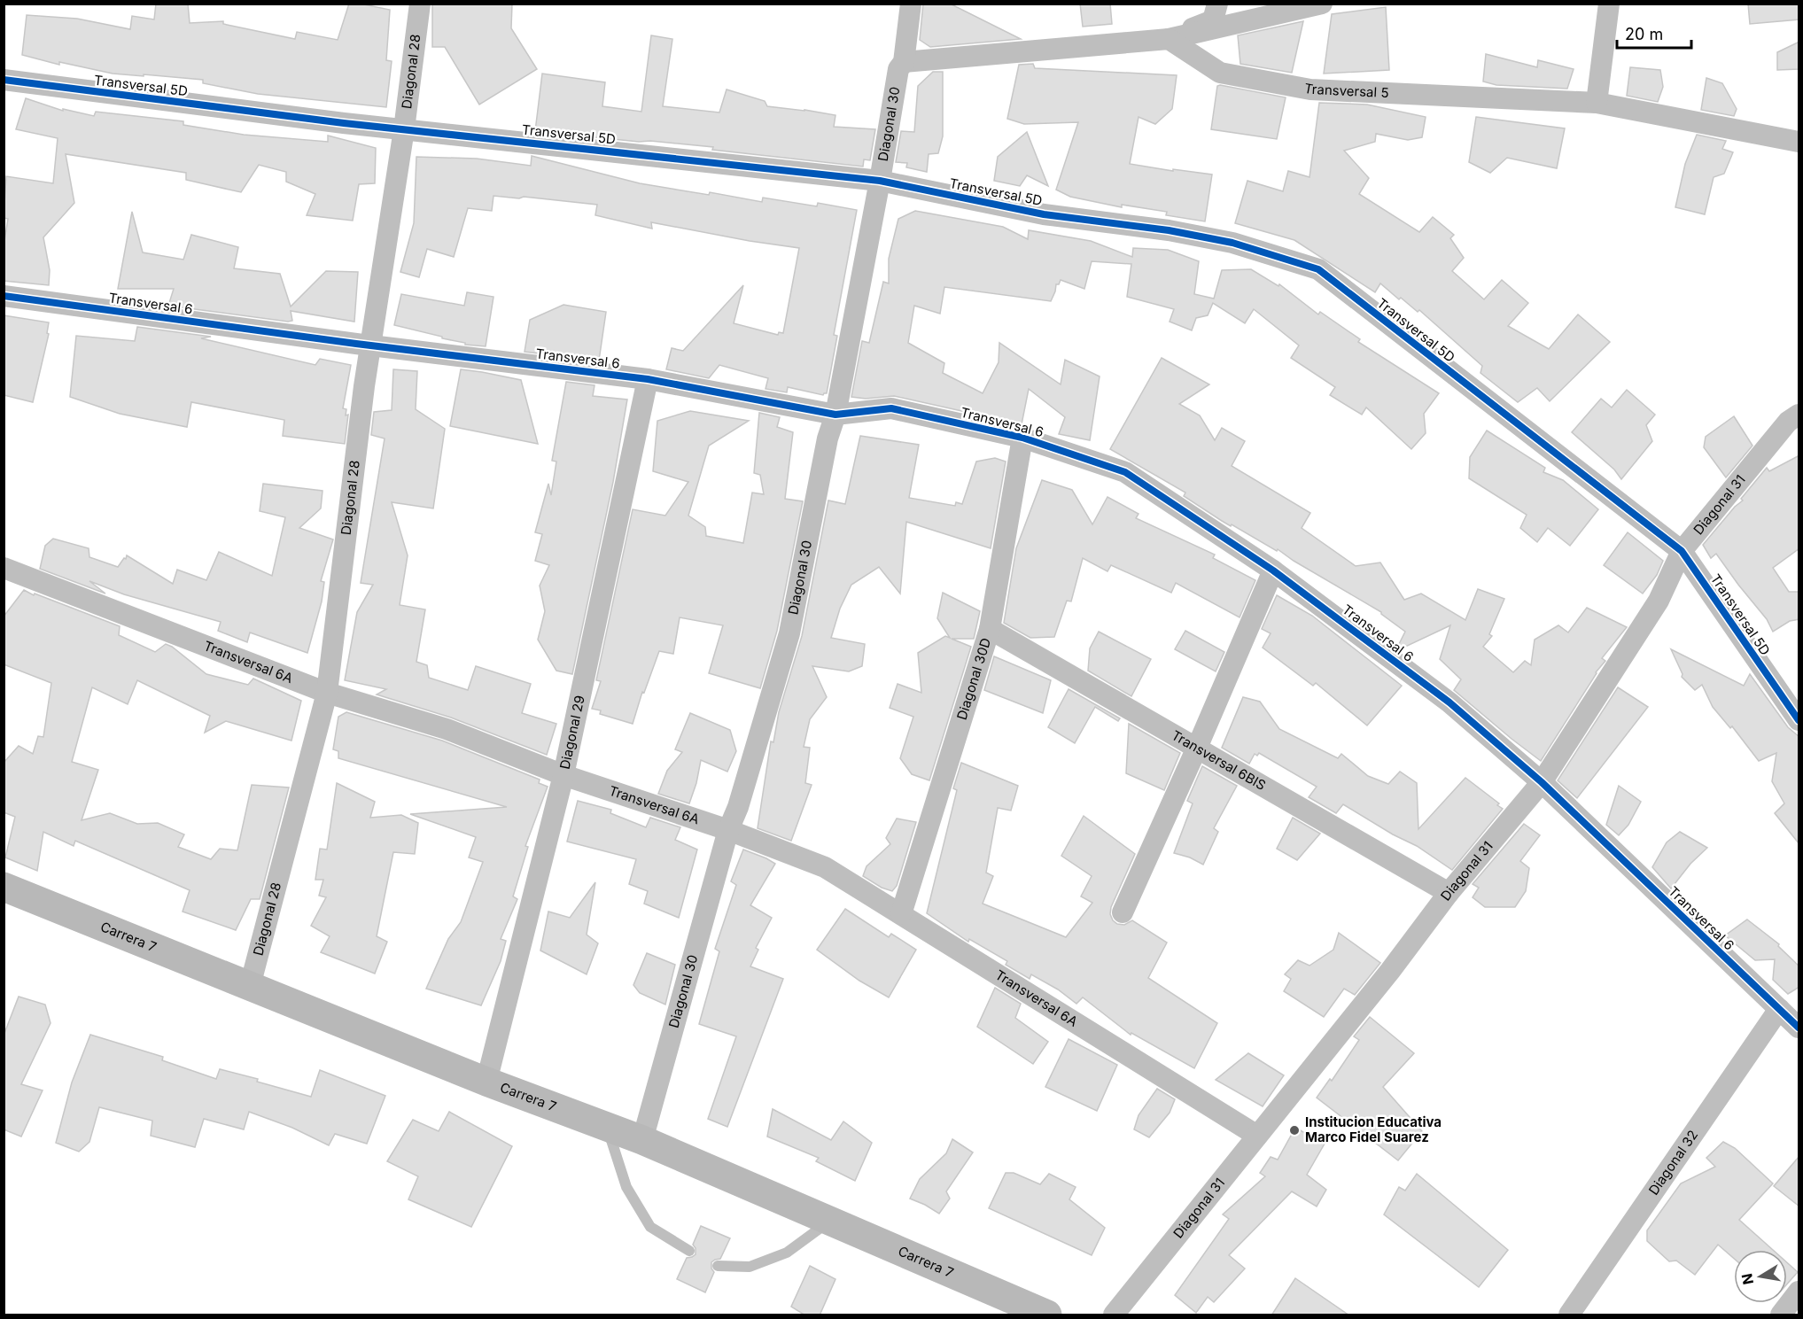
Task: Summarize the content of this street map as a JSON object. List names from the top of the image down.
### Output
{
  "streets": {
    "main road": ["Carrera 7"],
    "street": [
      "Diagonal 28",
      "Transversal 5D",
      "Transversal 5",
      "Diagonal 30",
      "Transversal 6",
      "Diagonal 31",
      "Transversal 6A",
      "Diagonal 30D",
      "Diagonal 29",
      "Transversal 6BIS",
      "Diagonal 32"
    ]
  },
  "crossings": [
    ["Diagonal 28", "Transversal 5D"],
    ["Diagonal 28", "Transversal 6"],
    ["Diagonal 28", "Transversal 6A"],
    ["Diagonal 28", "Carrera 7"],
    ["Transversal 5D", "Diagonal 30"],
    ["Transversal 5D", "Diagonal 31"],
    ["Diagonal 30", "Transversal 6"],
    ["Diagonal 30", "Transversal 6A"],
    ["Diagonal 30", "Carrera 7"],
    ["Transversal 6", "Diagonal 31"],
    ["Transversal 6", "Diagonal 30D"],
    ["Transversal 6", "Diagonal 29"],
    ["Transversal 6", "Diagonal 32"],
    ["Diagonal 31", "Transversal 6A"],
    ["Diagonal 31", "Transversal 6BIS"],
    ["Transversal 6A", "Diagonal 30D"],
    ["Transversal 6A", "Diagonal 29"],
    ["Diagonal 30D", "Transversal 6BIS"],
    ["Diagonal 29", "Carrera 7"]
  ],
  "places": ["Institucion Educativa Marco Fidel Suarez"],
  "scale_bar": "20 m",
  "north": "left"
}
